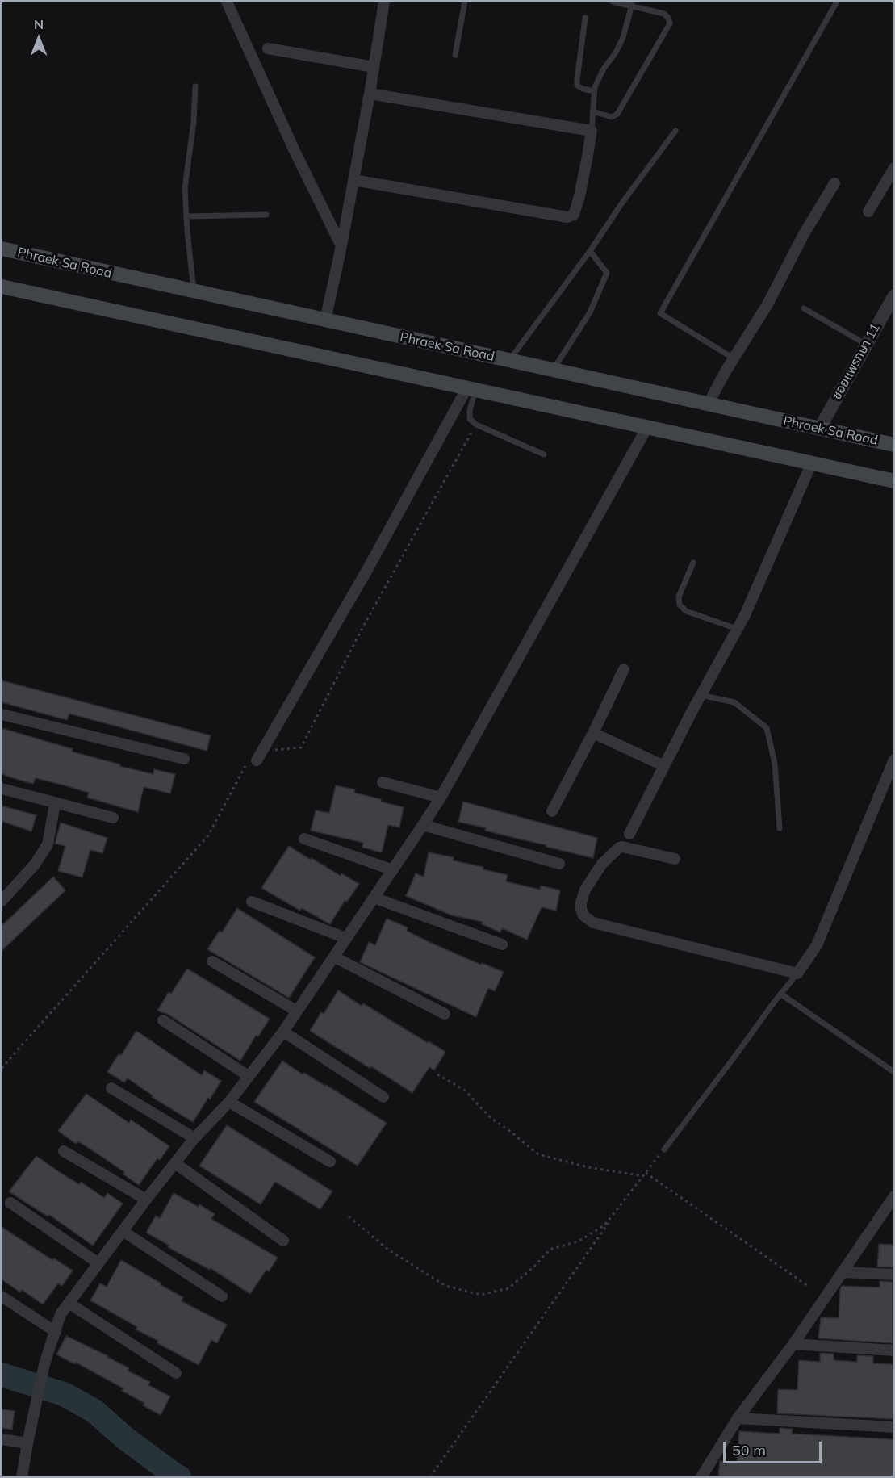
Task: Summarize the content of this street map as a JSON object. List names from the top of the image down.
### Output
{
  "streets": {
    "main road": ["Phraek Sa Road"],
    "street": ["ซอยแพรกษา 11"]
  },
  "crossings": [
    ["Phraek Sa Road", "ซอยแพรกษา 11"]
  ],
  "scale_bar": "50 m",
  "north": "top"
}
